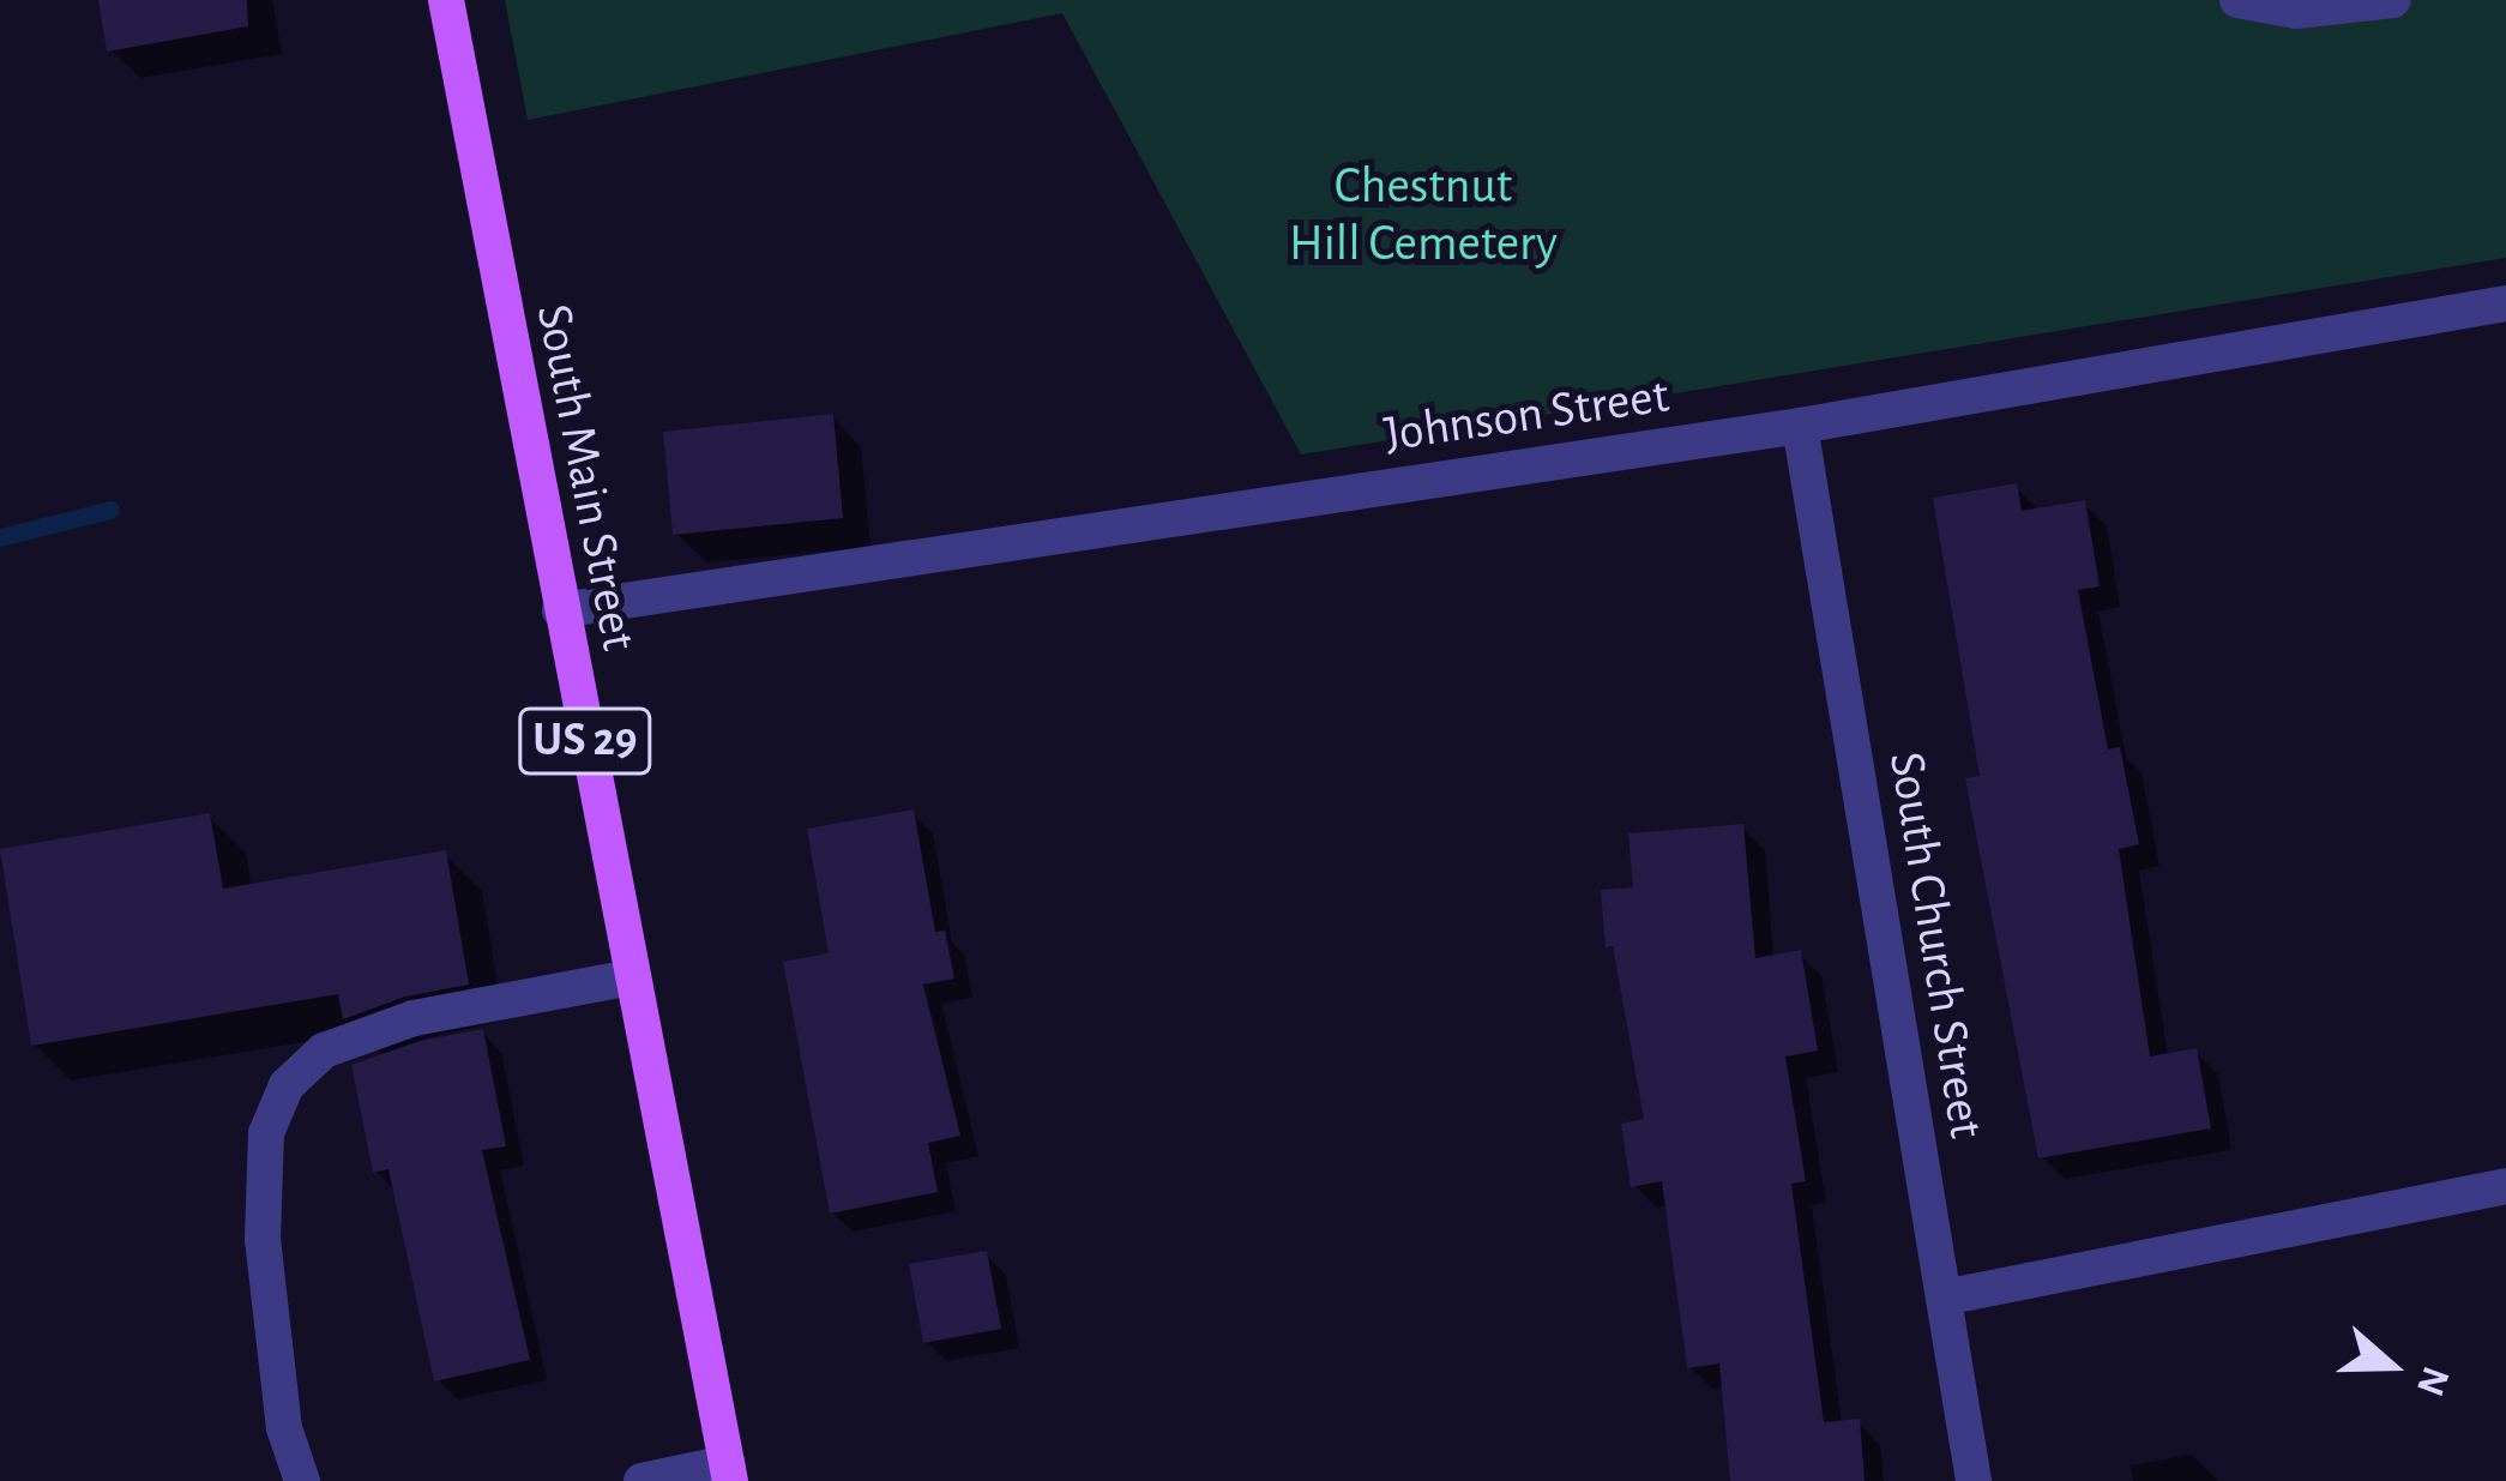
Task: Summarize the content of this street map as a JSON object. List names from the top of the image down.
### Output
{
  "streets": {
    "main road": ["South Main Street", "US 29"],
    "street": ["Johnson Street", "South Church Street"]
  },
  "crossings": [
    ["Johnson Street", "South Main Street"],
    ["Johnson Street", "South Church Street"]
  ],
  "parks": ["Chestnut Hill Cemetery"],
  "north": "right"
}
